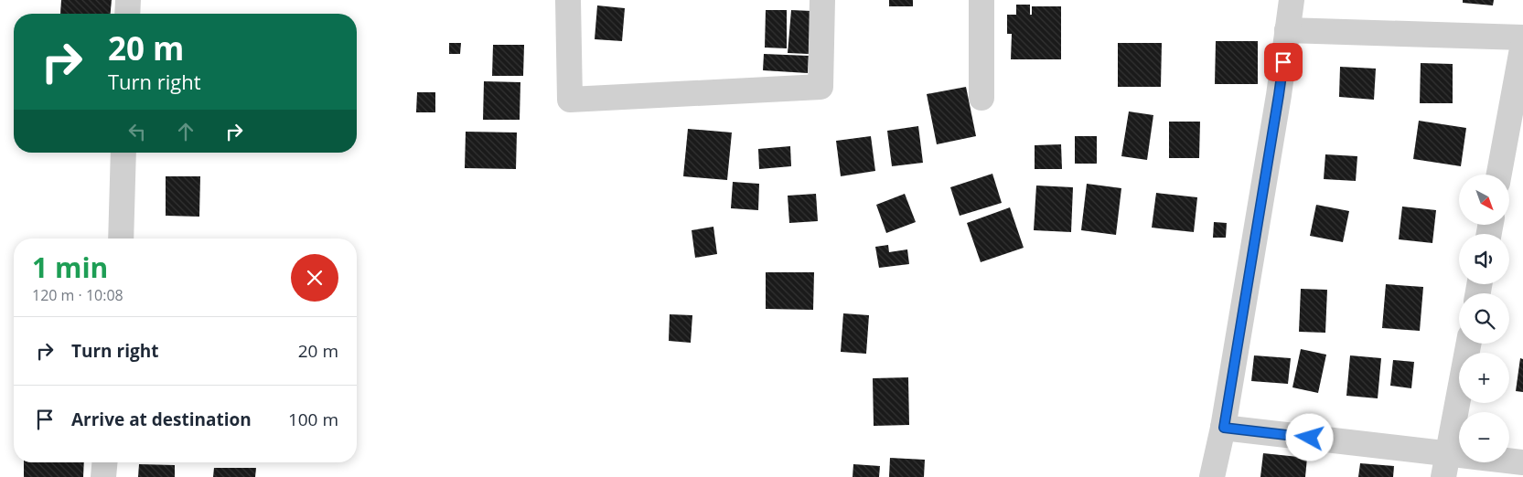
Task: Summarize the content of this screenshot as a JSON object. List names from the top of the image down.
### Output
{
  "north": "bottom right",
  "page": {
    "turn": ["20 m", "Turn right"],
    "map_buttons": ["+", "−"],
    "heading": ["1 min", "120 m · 10:08"],
    "list": [
      {
        "name": "Turn right",
        "value": "20 m"
      },
      {
        "name": "Arrive at destination",
        "value": "100 m"
      }
    ]
  }
}
